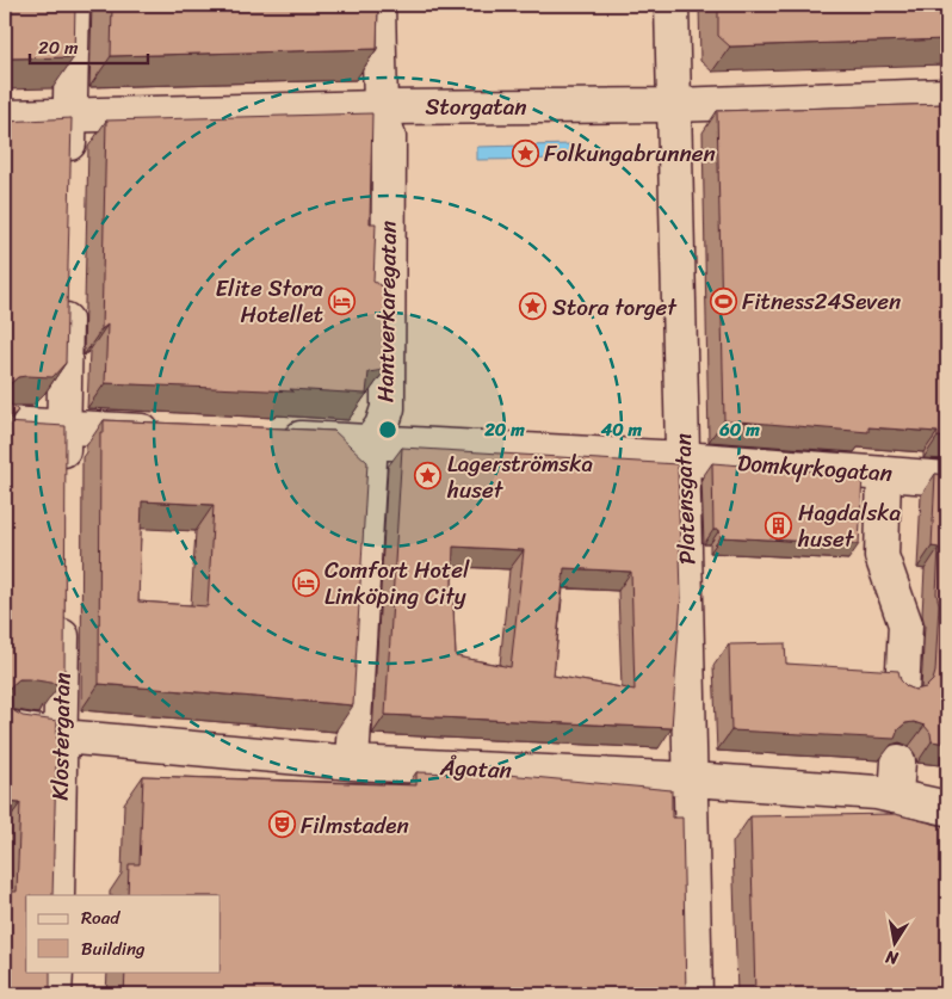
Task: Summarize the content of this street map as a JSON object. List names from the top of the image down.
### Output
{
  "streets": {
    "street": [
      "Storgatan",
      "Hantverkaregatan",
      "Domkyrkogatan",
      "Platensgatan",
      "Klostergatan",
      "Ågatan"
    ]
  },
  "crossings": [
    ["Storgatan", "Hantverkaregatan"],
    ["Storgatan", "Platensgatan"],
    ["Hantverkaregatan", "Ågatan"],
    ["Domkyrkogatan", "Platensgatan"],
    ["Platensgatan", "Ågatan"],
    ["Klostergatan", "Ågatan"]
  ],
  "places": {
    "place": ["Folkungabrunnen", "Stora torget", "Lagerströmska huset"],
    "hotel": ["Elite Stora Hotellet", "Comfort Hotel Linköping City"],
    "sports": ["Fitness24Seven"],
    "building": ["Hagdalska huset"],
    "theatre": ["Filmstaden"]
  },
  "legend": ["Road", "Building"],
  "scale_bar": "20 m",
  "north": "bottom",
  "rings": ["20 m", "40 m", "60 m"]
}
